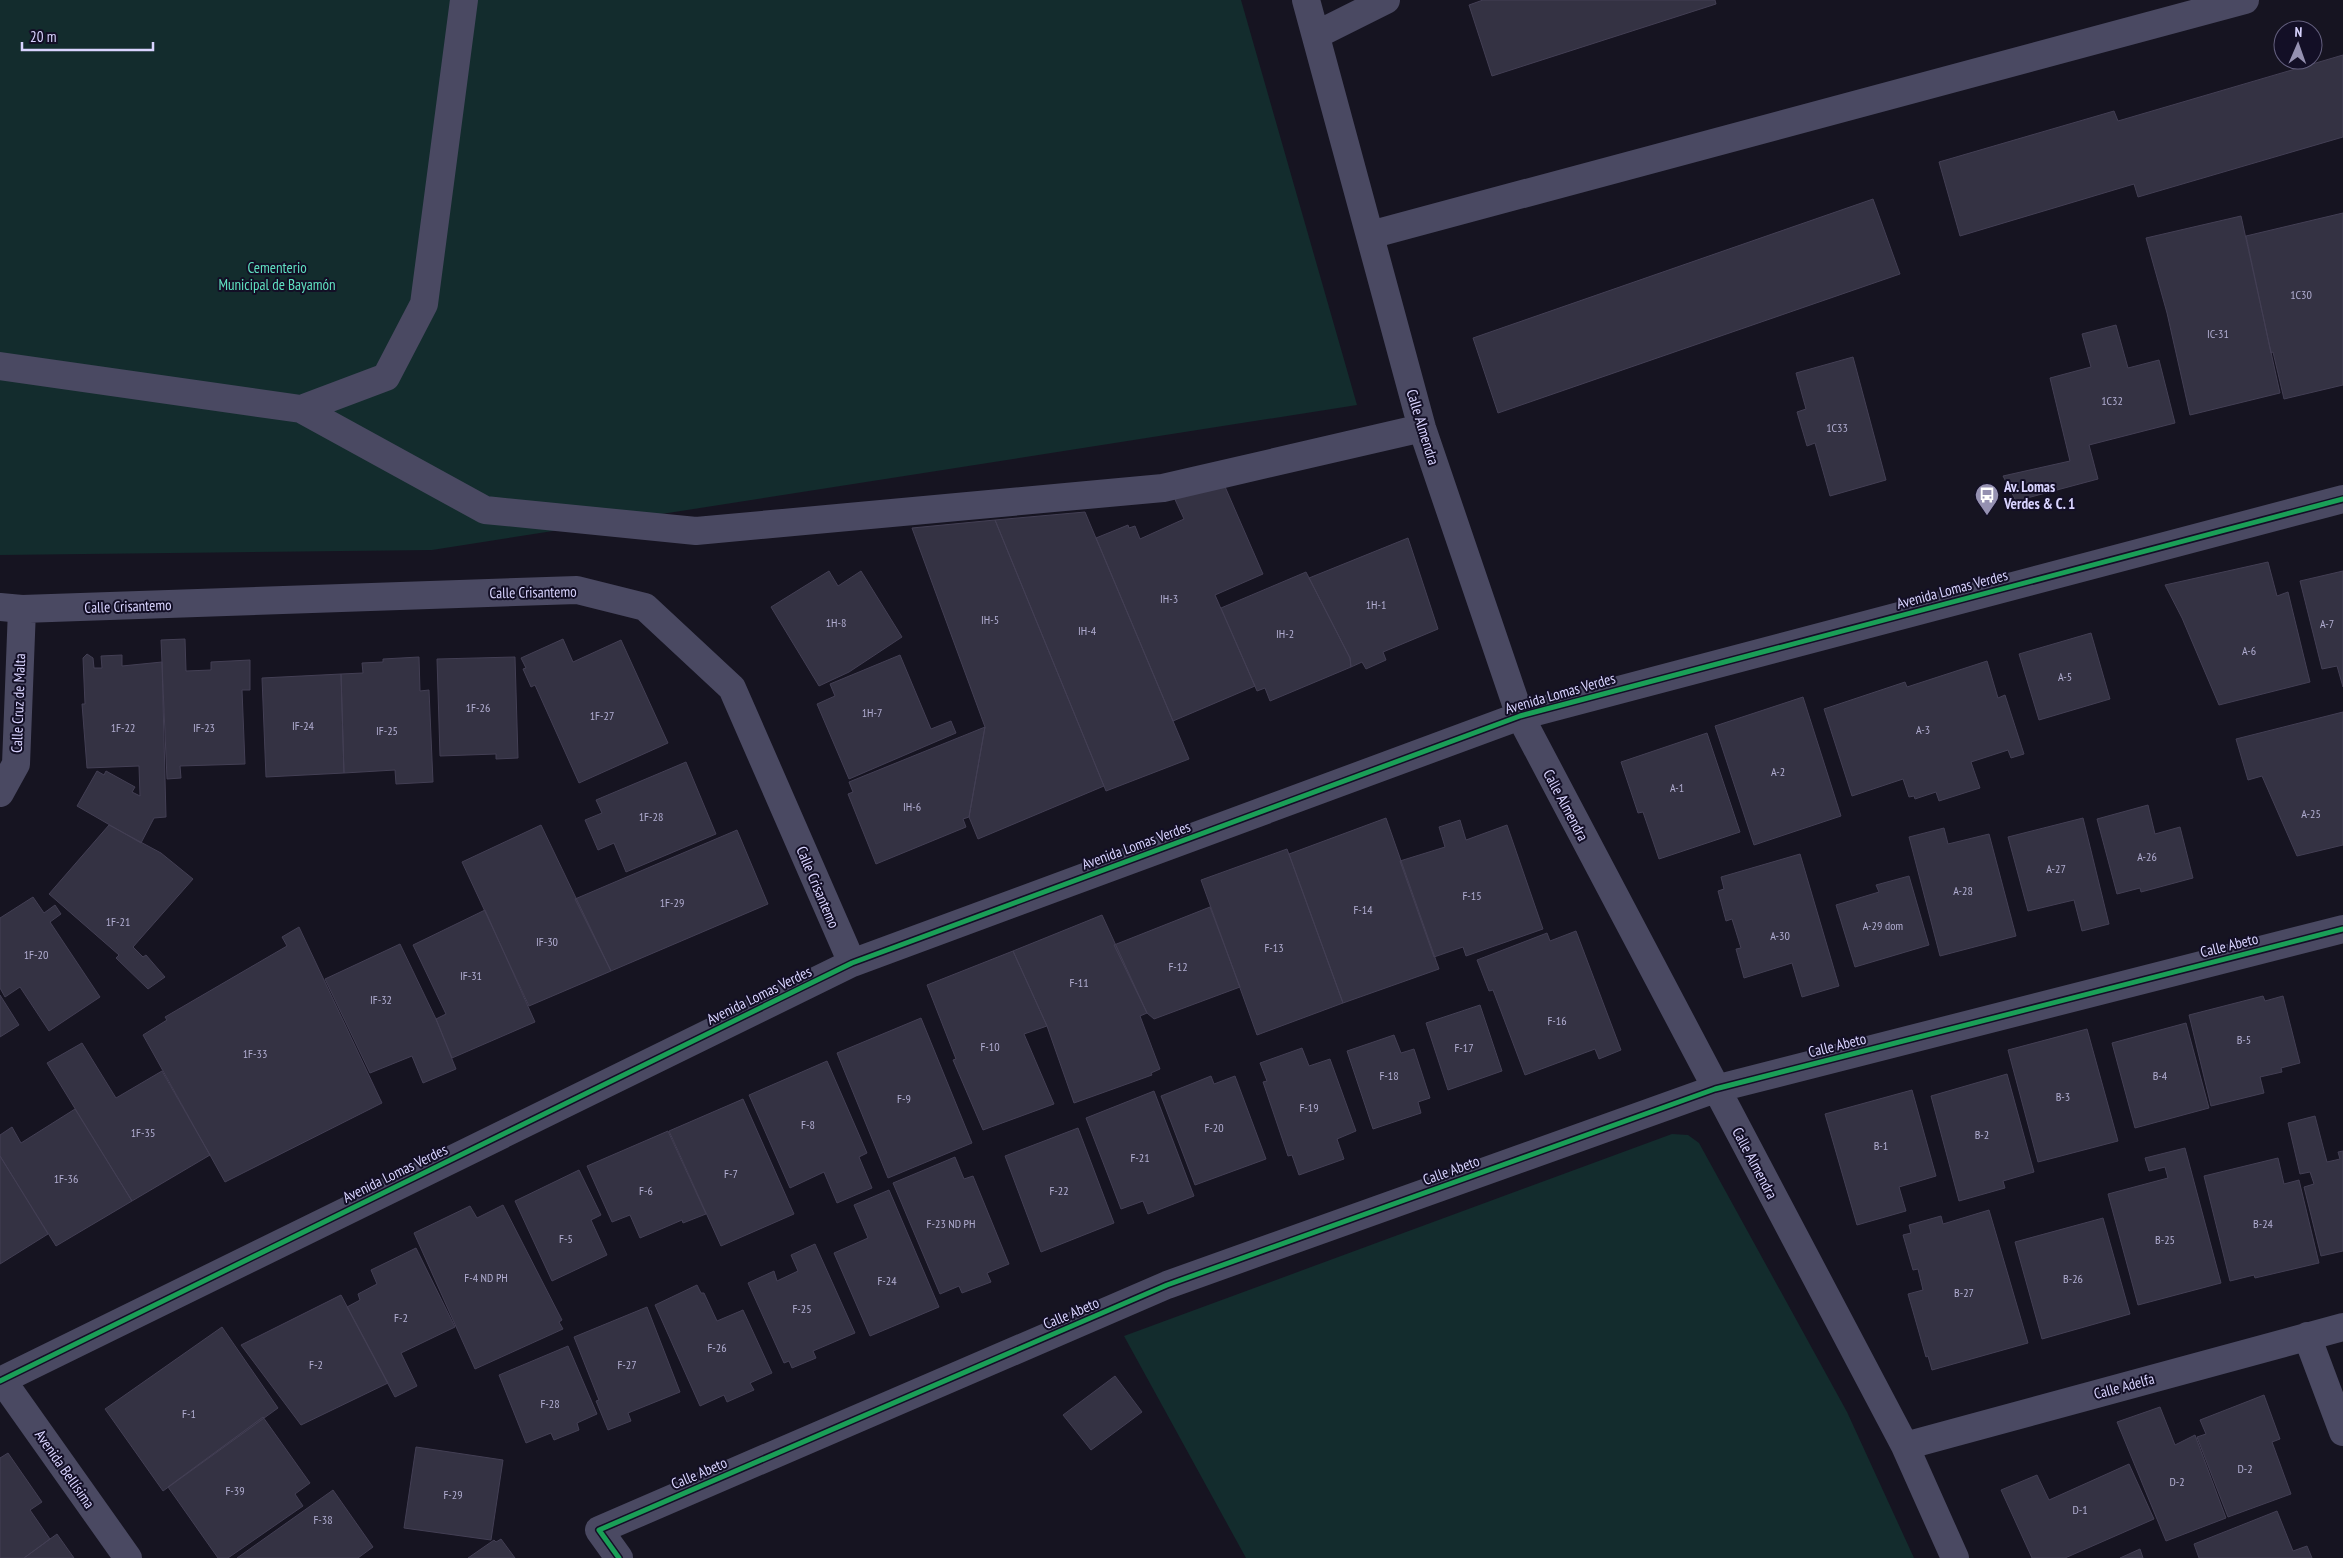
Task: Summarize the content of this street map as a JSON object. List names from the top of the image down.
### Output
{
  "streets": {
    "street": [
      "Calle Almendra",
      "Avenida Lomas Verdes",
      "Calle Crisantemo",
      "Calle Cruz de Malta",
      "Calle Abeto",
      "Calle Adelfa",
      "Avenida Bellísima"
    ]
  },
  "crossings": [
    ["Calle Almendra", "Avenida Lomas Verdes"],
    ["Calle Almendra", "Calle Abeto"],
    ["Calle Almendra", "Calle Adelfa"],
    ["Avenida Lomas Verdes", "Calle Crisantemo"],
    ["Avenida Lomas Verdes", "Avenida Bellísima"],
    ["Calle Crisantemo", "Calle Cruz de Malta"]
  ],
  "parks": ["Cementerio Municipal de Bayamón"],
  "places": {
    "bus stop": ["Av. Lomas Verdes & C. 1"]
  },
  "house_numbers": [
    "1C30",
    "IC-31",
    "1C32",
    "1C33",
    "IH-3",
    "1H-1",
    "IH-5",
    "1H-8",
    "A-7",
    "IH-4",
    "IH-2",
    "A-6",
    "A-5",
    "1F-26",
    "1H-7",
    "1F-27",
    "IF-24",
    "1F-22",
    "IF-23",
    "A-3",
    "IF-25",
    "A-2",
    "A-1",
    "IH-6",
    "A-25",
    "1F-28",
    "A-26",
    "A-27",
    "A-28",
    "F-15",
    "1F-29",
    "F-14",
    "1F-21",
    "A-29 dom",
    "A-30",
    "IF-30",
    "F-13",
    "1F-20",
    "F-12",
    "IF-31",
    "F-11",
    "IF-32",
    "F-16",
    "B-5",
    "F-10",
    "F-17",
    "1F-33",
    "F-18",
    "B-4",
    "B-3",
    "F-9",
    "F-19",
    "F-8",
    "F-20",
    "1F-35",
    "B-2",
    "B-1",
    "F-21",
    "F-7",
    "1F-36",
    "F-6",
    "F-22",
    "F-23 ND PH",
    "B-24",
    "F-5",
    "B-25",
    "F-4 ND PH",
    "B-26",
    "F-24",
    "B-27",
    "F-25",
    "F-2",
    "F-26",
    "F-2",
    "F-27",
    "F-28",
    "F-1",
    "D-2",
    "D-2",
    "F-39",
    "F-29",
    "D-1",
    "F-38"
  ],
  "scale_bar": "20 m",
  "north": "top"
}
